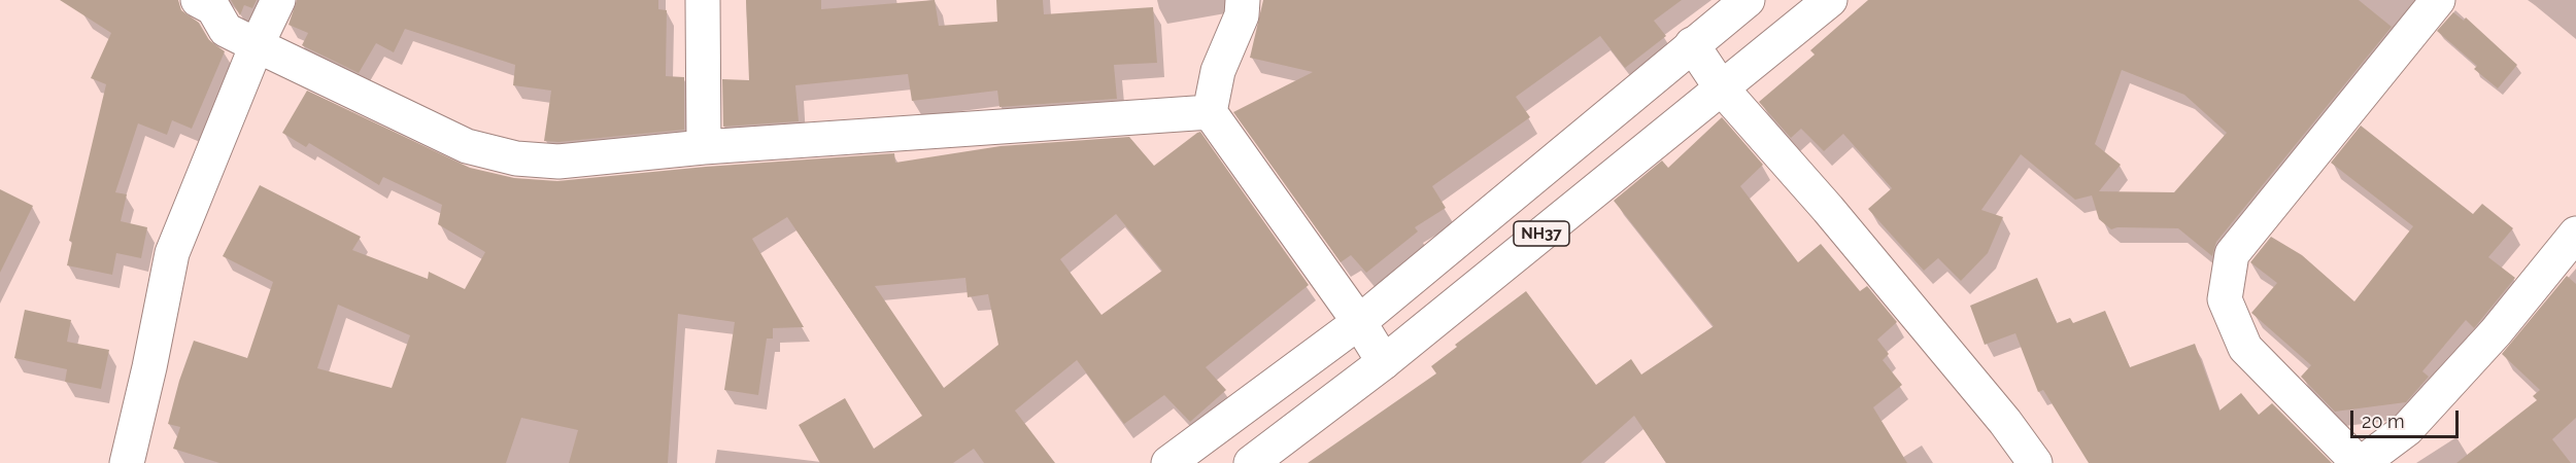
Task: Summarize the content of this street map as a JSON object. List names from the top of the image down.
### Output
{
  "streets": {
    "main road": ["NH37"]
  },
  "scale_bar": "20 m"
}
